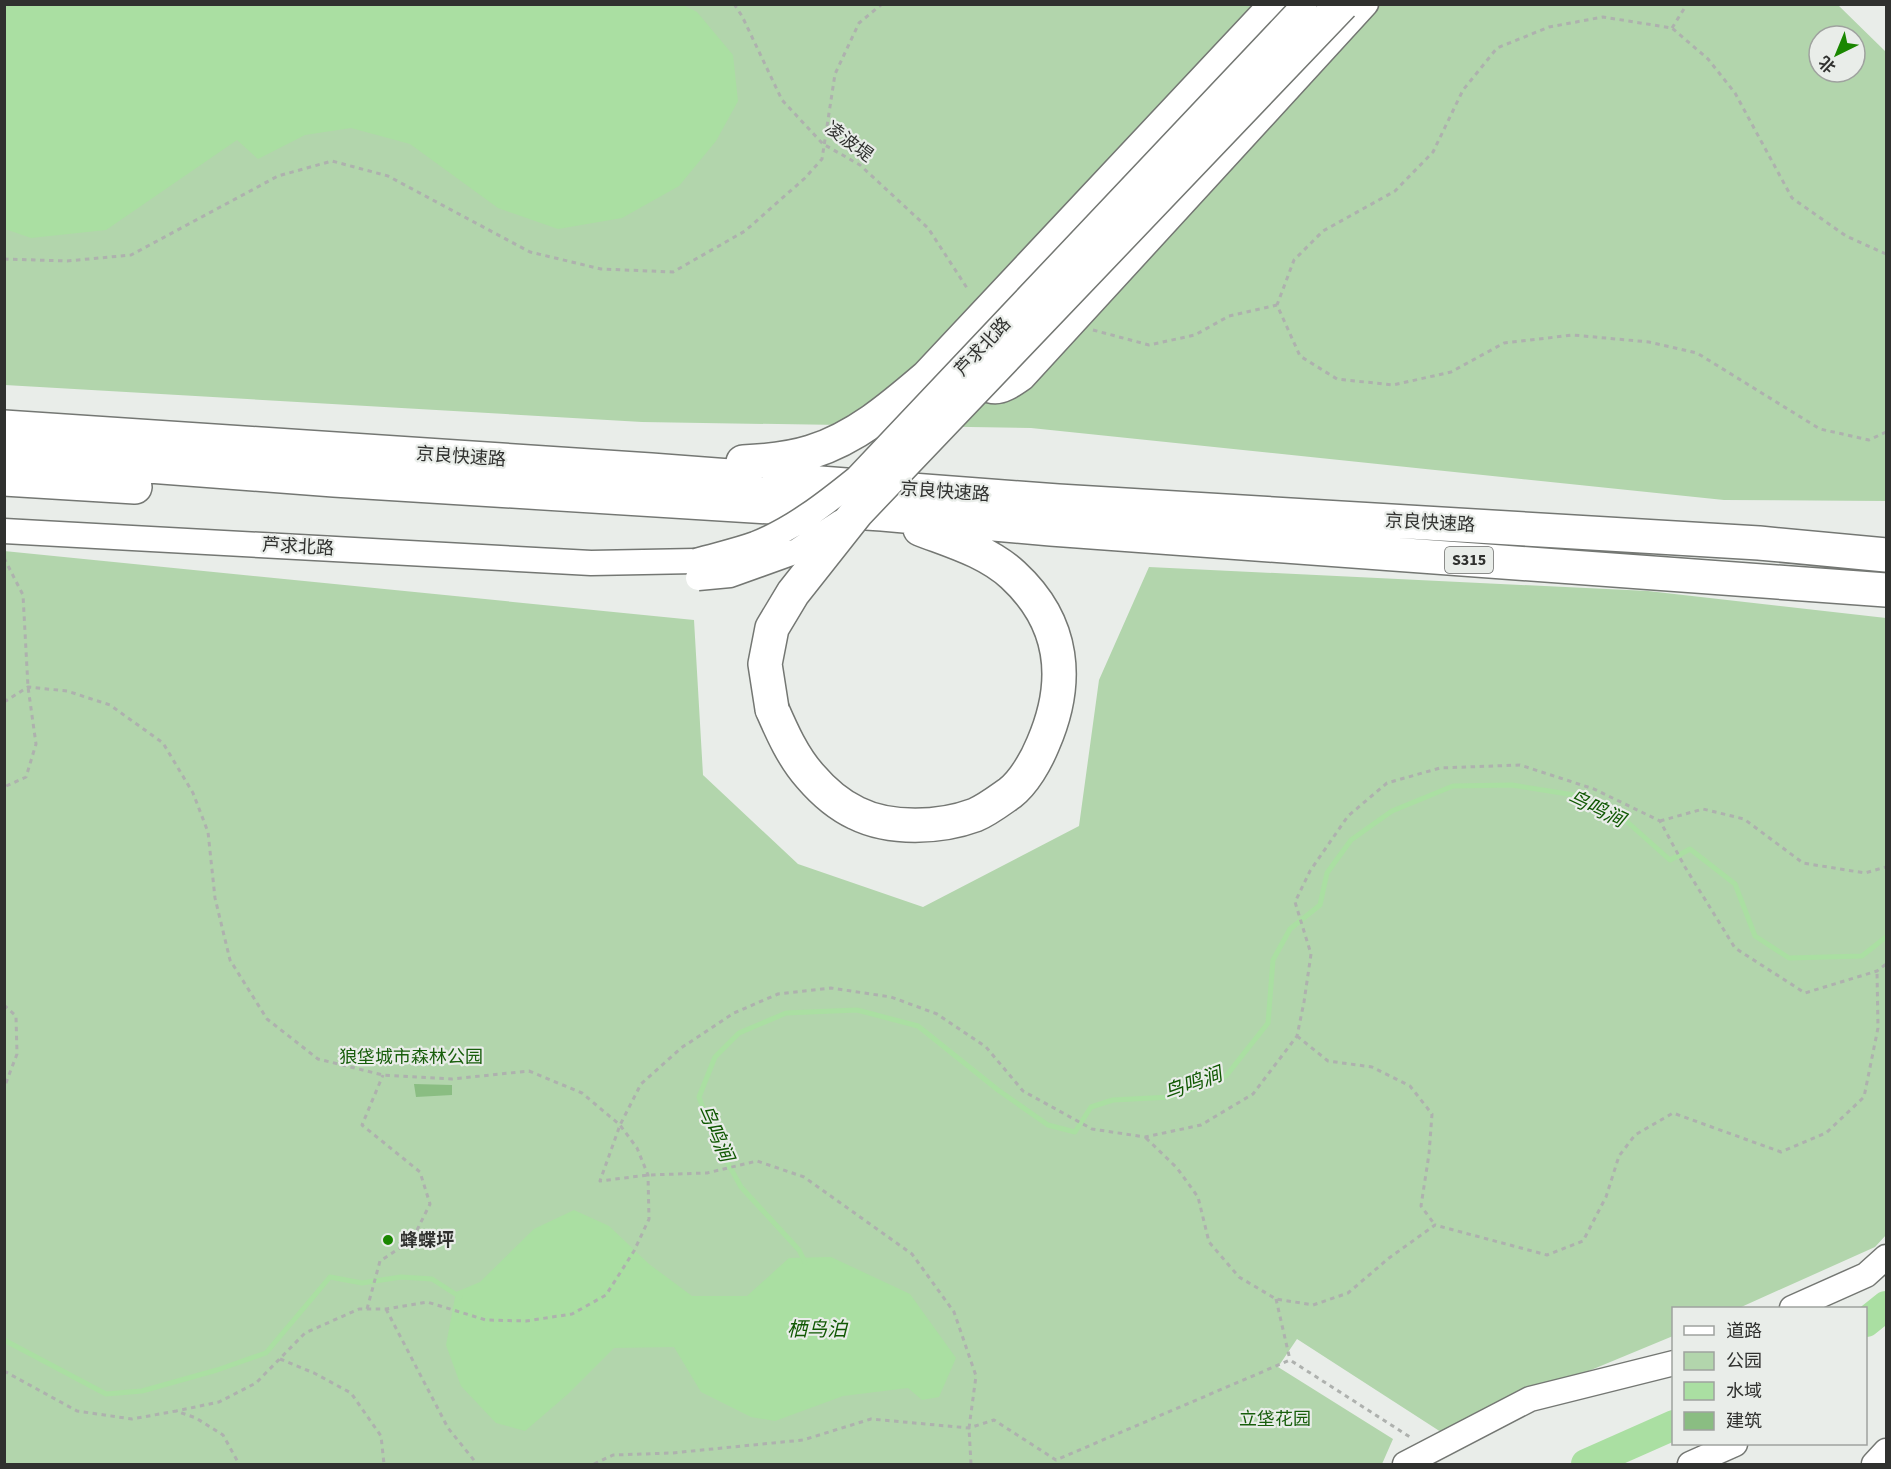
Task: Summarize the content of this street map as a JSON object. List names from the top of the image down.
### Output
{
  "streets": {
    "highway": ["京良快速路", "S315"],
    "street": ["芦求北路"],
    "path": ["凌波堤"]
  },
  "crossings": [
    ["芦求北路", "京良快速路"]
  ],
  "water": ["鸟鸣涧", "栖鸟泊"],
  "parks": ["狼垡城市森林公园", "立垡花园"],
  "places": ["蜂蝶坪"],
  "legend": [
    "道路",
    "公园",
    "水域",
    "建筑"
  ],
  "north": "bottom left"
}
